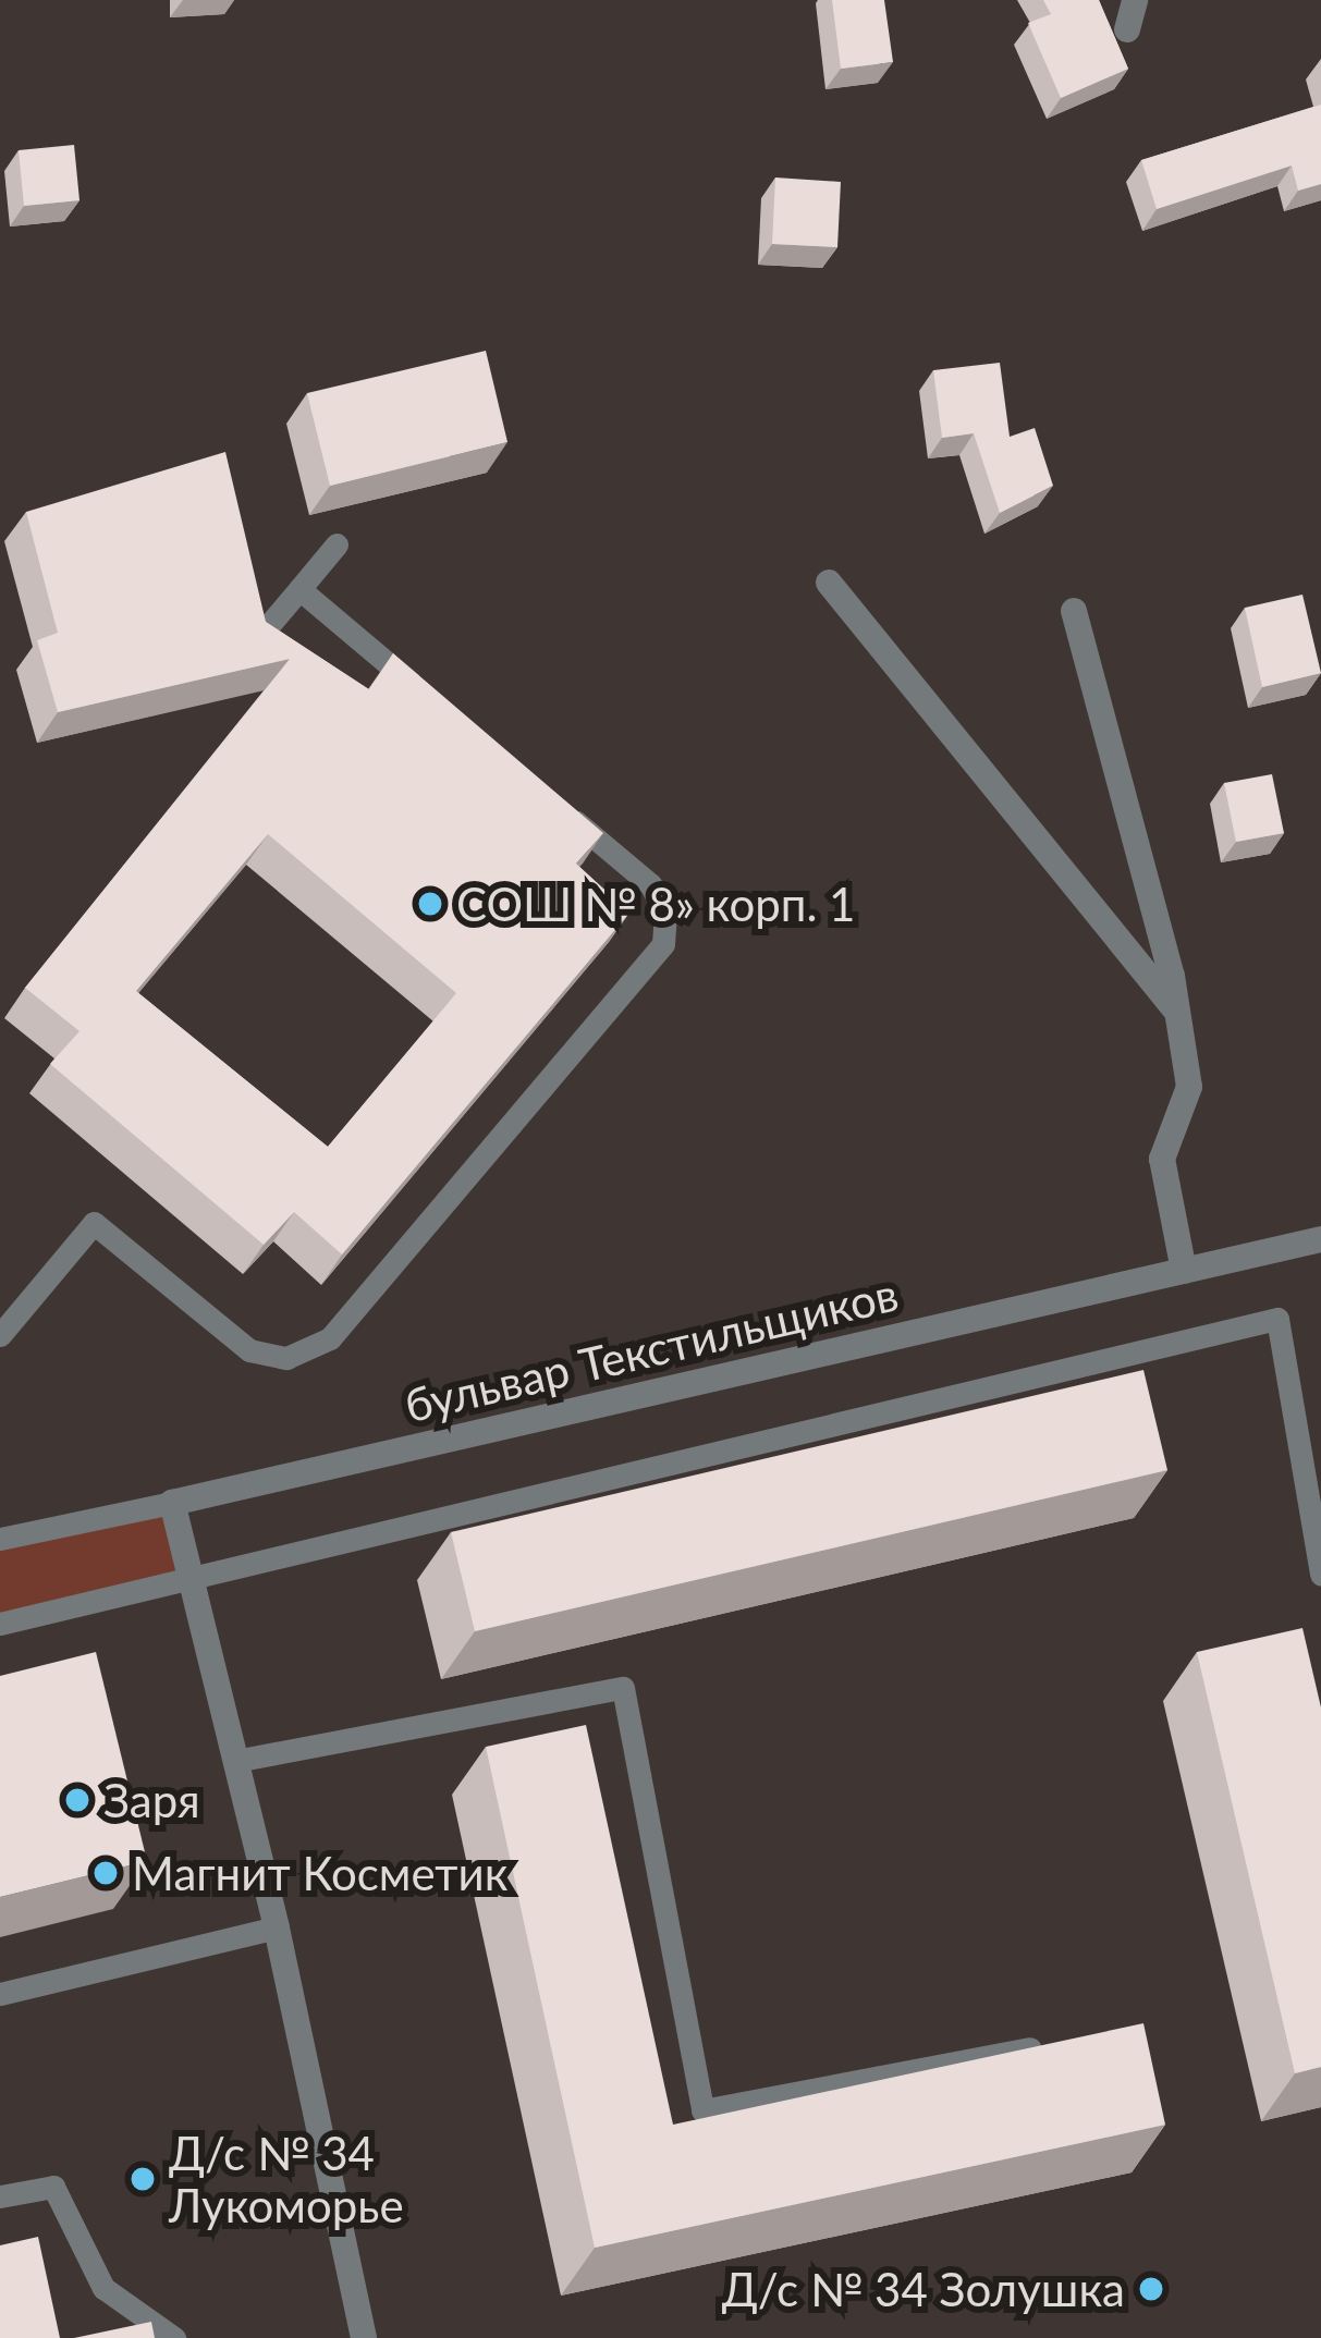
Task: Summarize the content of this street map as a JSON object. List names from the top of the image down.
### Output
{
  "streets": {
    "street": ["бульвар Текстильщиков"]
  },
  "places": [
    "СОШ № 8» корп. 1",
    "Заря",
    "Магнит Косметик",
    "Д/с № 34 Лукоморье",
    "Д/с № 34 Золушка"
  ]
}
